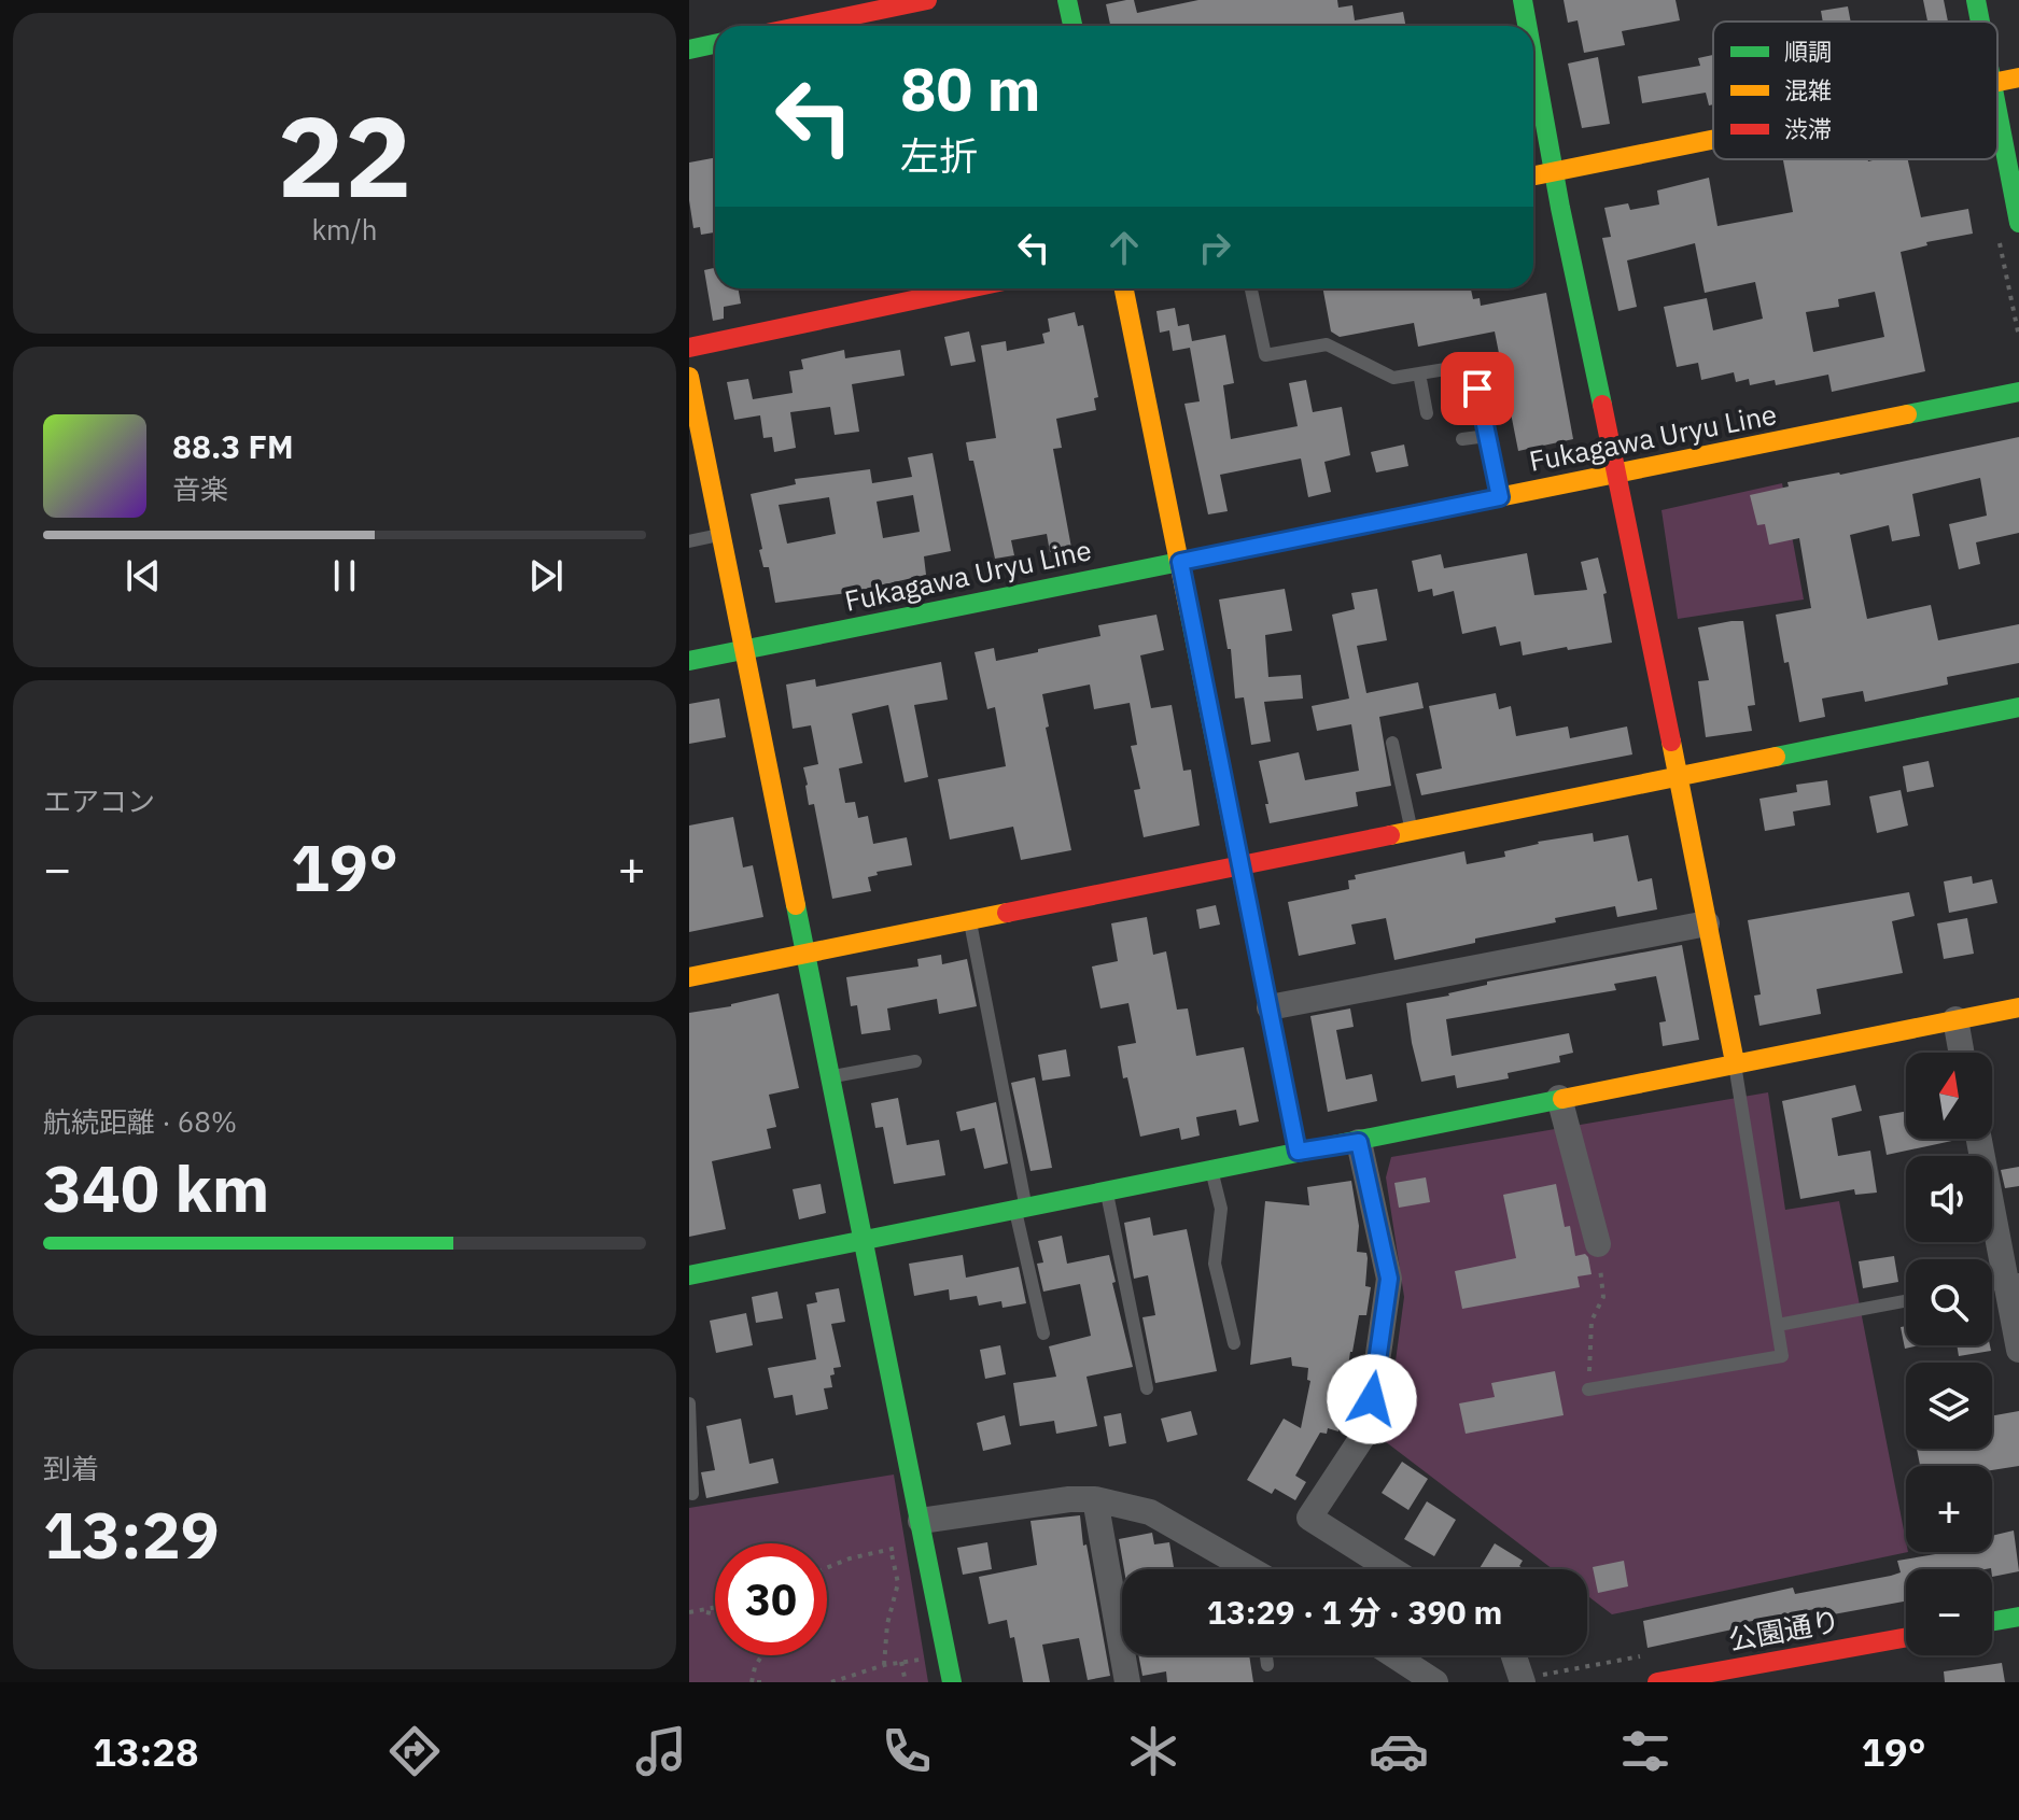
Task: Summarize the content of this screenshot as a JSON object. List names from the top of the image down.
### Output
{
  "streets": {
    "street": ["Fukagawa Uryu Line", "公園通り"]
  },
  "legend": ["順調", "混雑", "渋滞"],
  "north": "top",
  "page": {
    "tile": [
      ["22", "km/h"],
      "エアコン",
      ["航続距離 · 68%", "340 km"],
      ["到着", "13:29"]
    ],
    "turn": ["80 m", "左折"],
    "song": ["88.3 FM", "音楽"],
    "heat": ["−", "19°", "+"],
    "map_buttons": ["+", "−"],
    "limit": "30",
    "trip": "13:29 · 1 分 · 390 m",
    "tabs": ["13:28", "19°"]
  }
}
